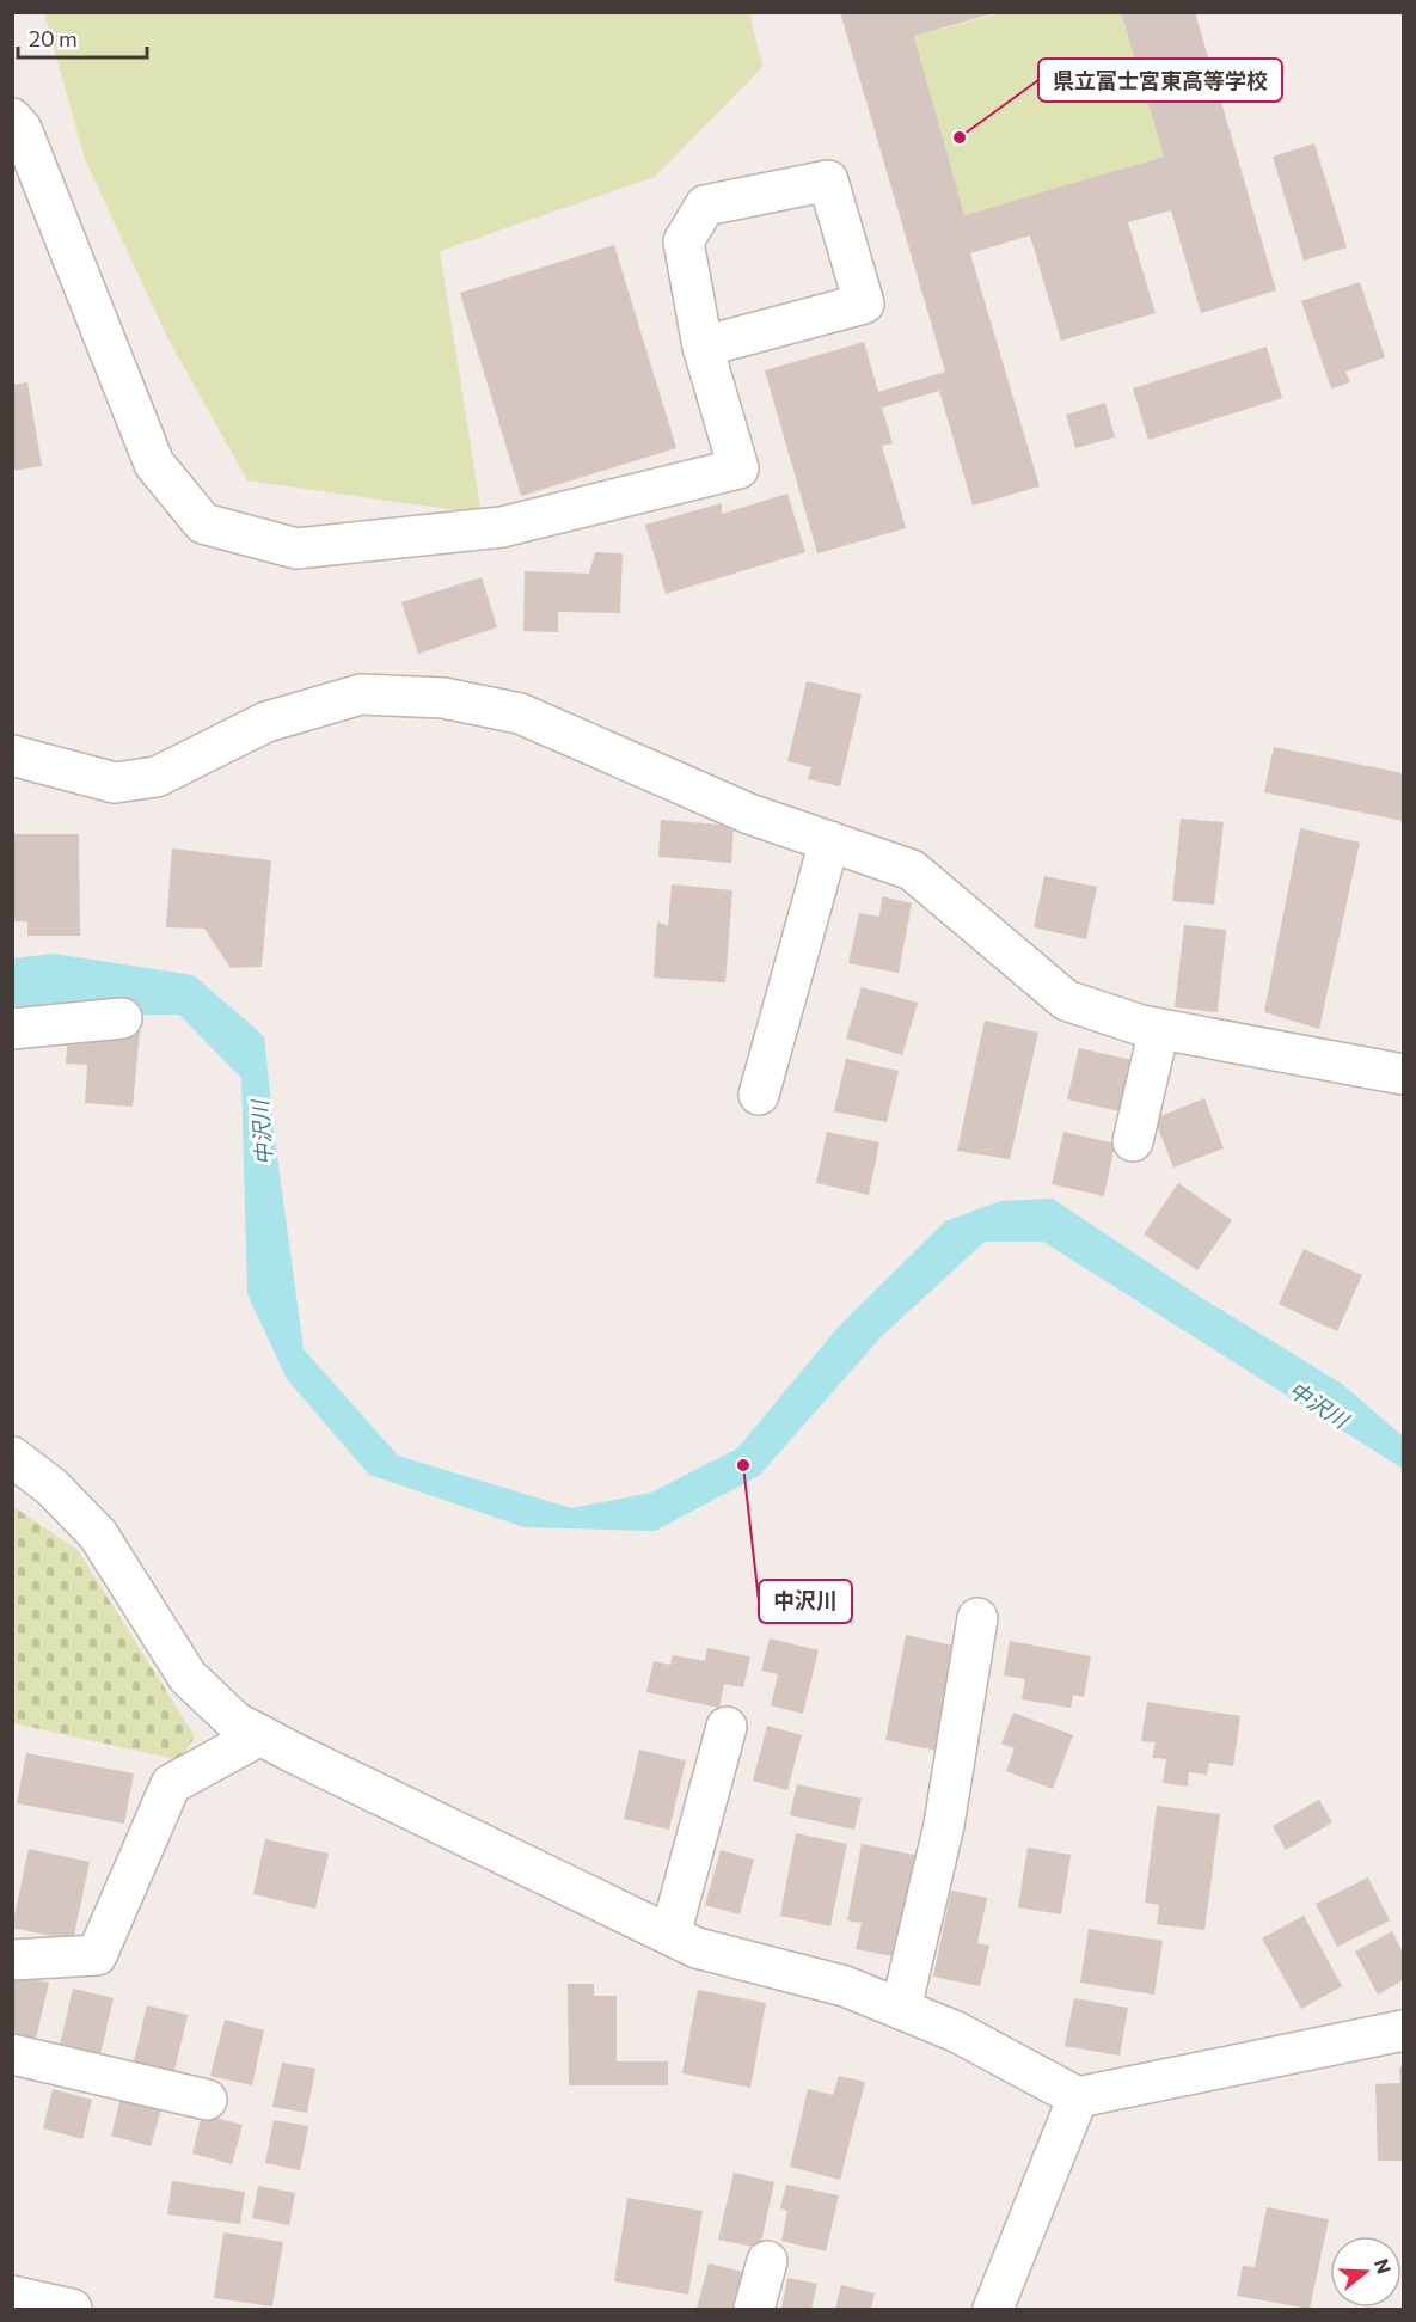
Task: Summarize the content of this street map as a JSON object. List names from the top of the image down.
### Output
{
  "water": ["中沢川"],
  "places": ["県立富士宮東高等学校", "中沢川"],
  "scale_bar": "20 m",
  "north": "right"
}
